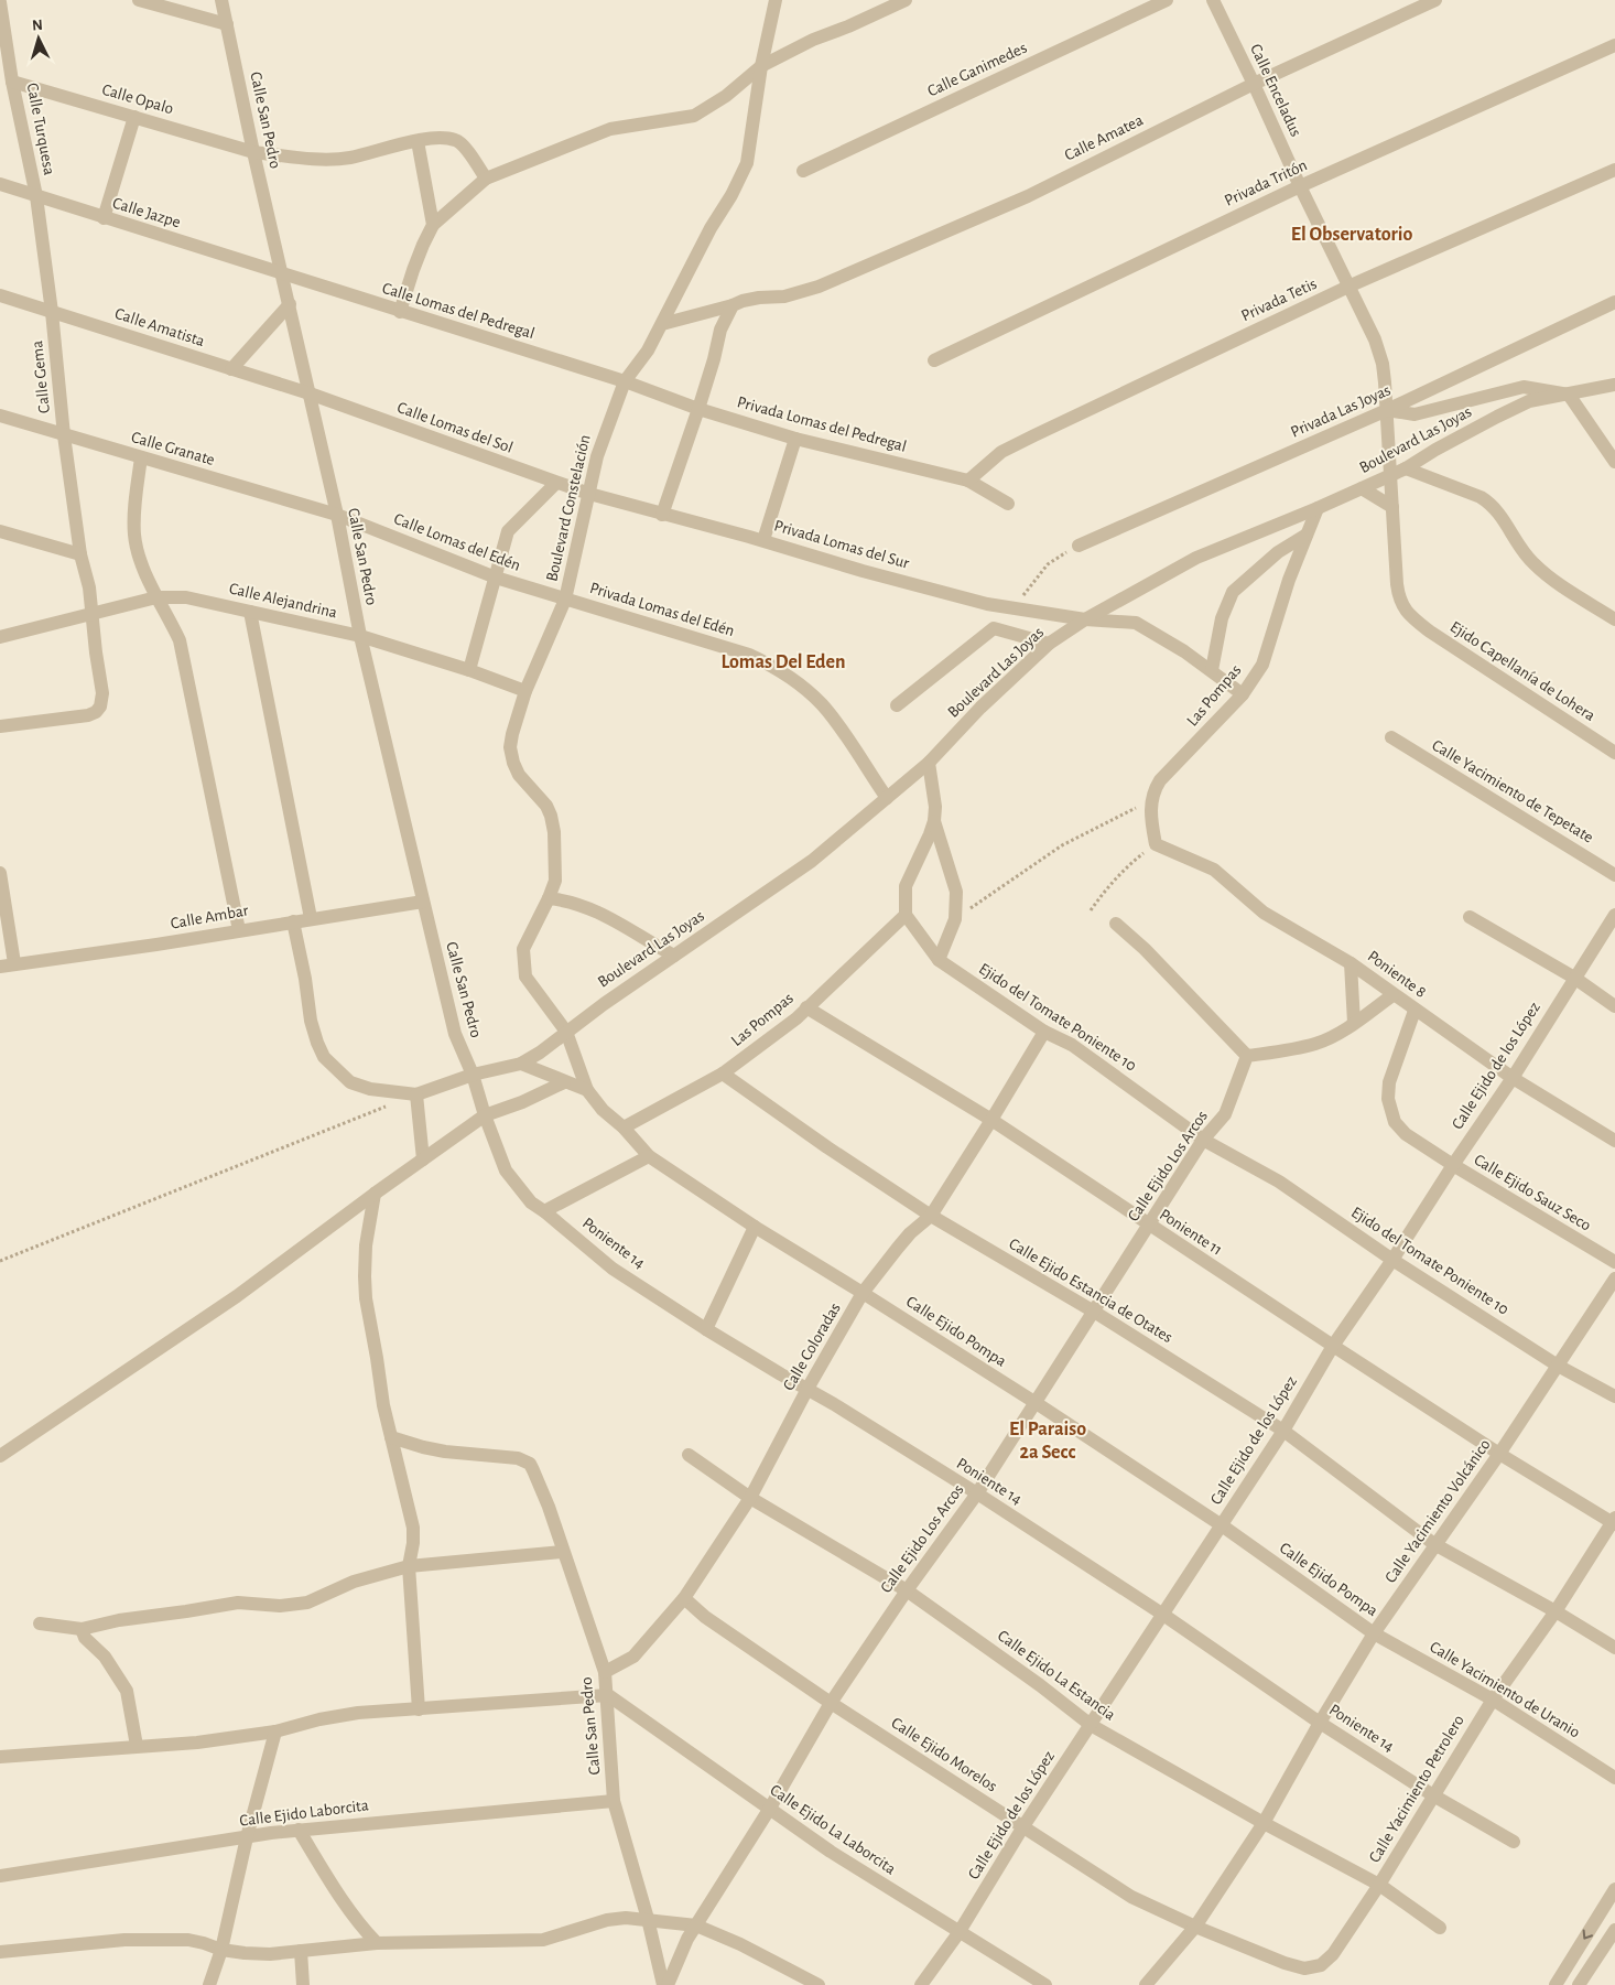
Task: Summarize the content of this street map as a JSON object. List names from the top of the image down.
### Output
{
  "streets": {
    "street": [
      "Calle Ganimedes",
      "Calle Enceladus",
      "Calle Opalo",
      "Calle San Pedro",
      "Calle Turquesa",
      "Calle Amatea",
      "Privada Tritón",
      "Calle Jazpe",
      "Privada Tetis",
      "Calle Lomas del Pedregal",
      "Calle Amatista",
      "Calle Gema",
      "Privada Las Joyas",
      "Privada Lomas del Pedregal",
      "Calle Lomas del Sol",
      "Boulevard Las Joyas",
      "Calle Granate",
      "Boulevard Constelación",
      "Calle Lomas del Edén",
      "Privada Lomas del Sur",
      "Calle Alejandrina",
      "Privada Lomas del Edén",
      "Ejido Capellanía de Lohera",
      "Las Pompas",
      "Calle Yacimiento de Tepetate",
      "Calle Ambar",
      "Poniente 8",
      "Ejido del Tomate Poniente 10",
      "Calle Ejido de los López",
      "Calle Ejido Los Arcos",
      "Calle Ejido Sauz Seco",
      "Poniente 11",
      "Poniente 14",
      "Calle Ejido Estancia de Otates",
      "Calle Ejido Pompa",
      "Calle Coloradas",
      "Calle Yacimiento Volcánico",
      "Calle Ejido La Estancia",
      "Calle Yacimiento de Uranio",
      "Calle Ejido Morelos",
      "Calle Yacimiento Petrolero",
      "Calle Ejido Laborcita",
      "Calle Ejido La Laborcita"
    ]
  },
  "crossings": [
    ["Calle Enceladus", "Calle Amatea"],
    ["Calle Enceladus", "Privada Tritón"],
    ["Calle Enceladus", "Privada Tetis"],
    ["Calle Enceladus", "Privada Las Joyas"],
    ["Calle Enceladus", "Boulevard Las Joyas"],
    ["Calle Enceladus", "Ejido Capellanía de Lohera"],
    ["Calle Opalo", "Calle San Pedro"],
    ["Calle Opalo", "Calle Turquesa"],
    ["Calle San Pedro", "Calle Jazpe"],
    ["Calle San Pedro", "Calle Lomas del Pedregal"],
    ["Calle San Pedro", "Calle Amatista"],
    ["Calle San Pedro", "Calle Lomas del Sol"],
    ["Calle San Pedro", "Calle Granate"],
    ["Calle San Pedro", "Calle Lomas del Edén"],
    ["Calle San Pedro", "Calle Alejandrina"],
    ["Calle San Pedro", "Calle Ambar"],
    ["Calle San Pedro", "Calle Ejido Los Arcos"],
    ["Calle San Pedro", "Poniente 14"],
    ["Calle San Pedro", "Calle Coloradas"],
    ["Calle San Pedro", "Calle Ejido Laborcita"],
    ["Calle San Pedro", "Calle Ejido La Laborcita"],
    ["Calle Turquesa", "Calle Jazpe"],
    ["Calle Turquesa", "Calle Gema"],
    ["Calle Amatea", "Boulevard Constelación"],
    ["Calle Jazpe", "Calle Lomas del Pedregal"],
    ["Calle Jazpe", "Calle Gema"],
    ["Privada Tetis", "Privada Lomas del Pedregal"],
    ["Calle Lomas del Pedregal", "Privada Lomas del Pedregal"],
    ["Calle Lomas del Pedregal", "Boulevard Constelación"],
    ["Calle Amatista", "Calle Gema"],
    ["Calle Amatista", "Calle Lomas del Sol"],
    ["Calle Gema", "Calle Granate"],
    ["Calle Gema", "Calle Alejandrina"],
    ["Privada Lomas del Pedregal", "Boulevard Constelación"],
    ["Calle Lomas del Sol", "Boulevard Constelación"],
    ["Calle Lomas del Sol", "Privada Lomas del Sur"],
    ["Boulevard Las Joyas", "Boulevard Constelación"],
    ["Boulevard Las Joyas", "Privada Lomas del Sur"],
    ["Boulevard Las Joyas", "Privada Lomas del Edén"],
    ["Boulevard Las Joyas", "Las Pompas"],
    ["Calle Granate", "Calle Lomas del Edén"],
    ["Boulevard Constelación", "Calle Lomas del Edén"],
    ["Boulevard Constelación", "Privada Lomas del Sur"],
    ["Boulevard Constelación", "Calle Alejandrina"],
    ["Boulevard Constelación", "Privada Lomas del Edén"],
    ["Boulevard Constelación", "Calle Ejido Pompa"],
    ["Calle Lomas del Edén", "Privada Lomas del Edén"],
    ["Privada Lomas del Sur", "Las Pompas"],
    ["Las Pompas", "Ejido del Tomate Poniente 10"],
    ["Las Pompas", "Poniente 11"],
    ["Las Pompas", "Calle Ejido Estancia de Otates"],
    ["Las Pompas", "Calle Ejido Pompa"],
    ["Poniente 8", "Calle Ejido de los López"],
    ["Poniente 8", "Calle Ejido Sauz Seco"],
    ["Ejido del Tomate Poniente 10", "Calle Ejido de los López"],
    ["Ejido del Tomate Poniente 10", "Calle Ejido Los Arcos"],
    ["Ejido del Tomate Poniente 10", "Calle Coloradas"],
    ["Ejido del Tomate Poniente 10", "Calle Yacimiento Volcánico"],
    ["Calle Ejido de los López", "Calle Ejido Sauz Seco"],
    ["Calle Ejido de los López", "Poniente 11"],
    ["Calle Ejido de los López", "Poniente 14"],
    ["Calle Ejido de los López", "Calle Ejido Estancia de Otates"],
    ["Calle Ejido de los López", "Calle Ejido Pompa"],
    ["Calle Ejido de los López", "Calle Ejido La Estancia"],
    ["Calle Ejido de los López", "Calle Ejido Morelos"],
    ["Calle Ejido de los López", "Calle Ejido La Laborcita"],
    ["Calle Ejido Los Arcos", "Poniente 11"],
    ["Calle Ejido Los Arcos", "Poniente 14"],
    ["Calle Ejido Los Arcos", "Calle Ejido Estancia de Otates"],
    ["Calle Ejido Los Arcos", "Calle Ejido Pompa"],
    ["Calle Ejido Los Arcos", "Calle Ejido La Estancia"],
    ["Calle Ejido Los Arcos", "Calle Ejido Morelos"],
    ["Calle Ejido Los Arcos", "Calle Ejido La Laborcita"],
    ["Poniente 11", "Calle Coloradas"],
    ["Poniente 11", "Calle Yacimiento Volcánico"],
    ["Poniente 11", "Calle Yacimiento Petrolero"],
    ["Poniente 14", "Calle Coloradas"],
    ["Poniente 14", "Calle Yacimiento Volcánico"],
    ["Poniente 14", "Calle Yacimiento Petrolero"],
    ["Calle Ejido Estancia de Otates", "Calle Coloradas"],
    ["Calle Ejido Estancia de Otates", "Calle Yacimiento Volcánico"],
    ["Calle Ejido Estancia de Otates", "Calle Yacimiento Petrolero"],
    ["Calle Ejido Pompa", "Calle Coloradas"],
    ["Calle Ejido Pompa", "Calle Yacimiento Volcánico"],
    ["Calle Ejido Pompa", "Calle Yacimiento de Uranio"],
    ["Calle Coloradas", "Calle Ejido La Estancia"],
    ["Calle Coloradas", "Calle Ejido Morelos"],
    ["Calle Yacimiento Volcánico", "Calle Ejido La Estancia"],
    ["Calle Yacimiento Volcánico", "Calle Yacimiento de Uranio"],
    ["Calle Yacimiento Volcánico", "Calle Ejido Morelos"],
    ["Calle Yacimiento Volcánico", "Calle Yacimiento Petrolero"],
    ["Calle Ejido La Estancia", "Calle Yacimiento Petrolero"],
    ["Calle Yacimiento de Uranio", "Calle Yacimiento Petrolero"],
    ["Calle Ejido Morelos", "Calle Yacimiento Petrolero"]
  ],
  "districts": ["El Observatorio", "Lomas Del Eden", "El Paraiso 2a Secc"],
  "north": "top"
}
